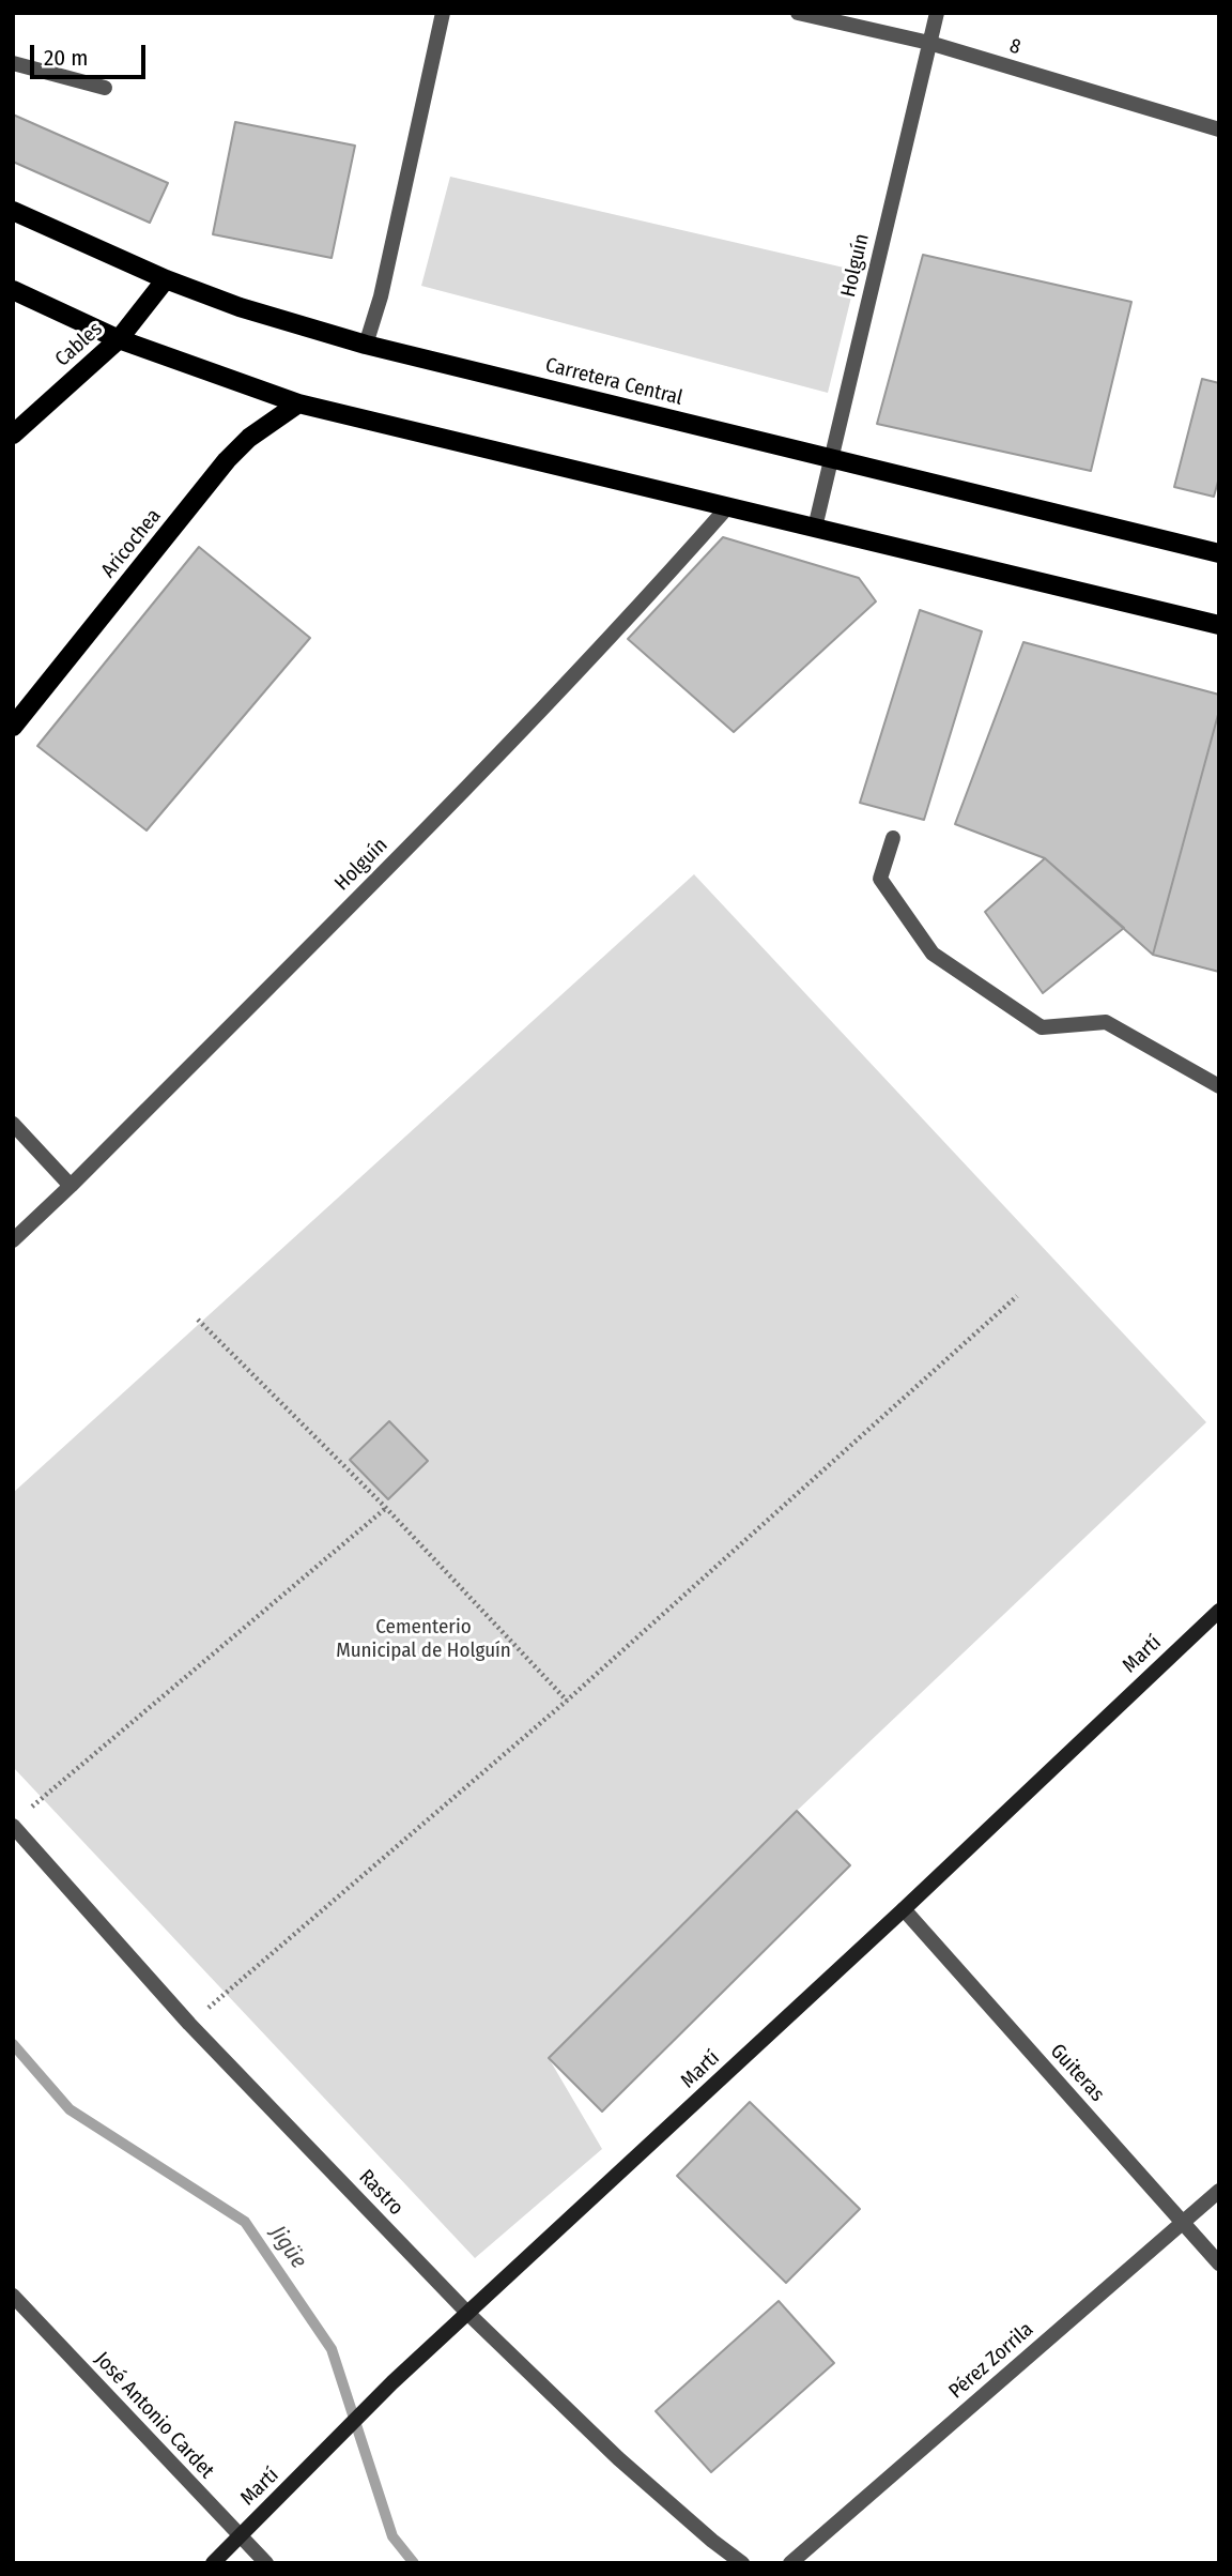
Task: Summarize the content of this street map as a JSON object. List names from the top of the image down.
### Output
{
  "streets": {
    "main road": [
      "Cables",
      "Carretera Central",
      "Aricochea",
      "Martí"
    ],
    "street": [
      "8",
      "Holguín",
      "Guiteras",
      "Rastro",
      "Pérez Zorrila",
      "José Antonio Cardet"
    ]
  },
  "crossings": [
    ["8", "Holguín"],
    ["Holguín", "Carretera Central"],
    ["Cables", "Carretera Central"],
    ["Martí", "Guiteras"],
    ["Martí", "Rastro"],
    ["Martí", "José Antonio Cardet"],
    ["Guiteras", "Pérez Zorrila"]
  ],
  "water": ["Jigüe"],
  "parks": ["Cementerio Municipal de Holguín"],
  "scale_bar": "20 m"
}
